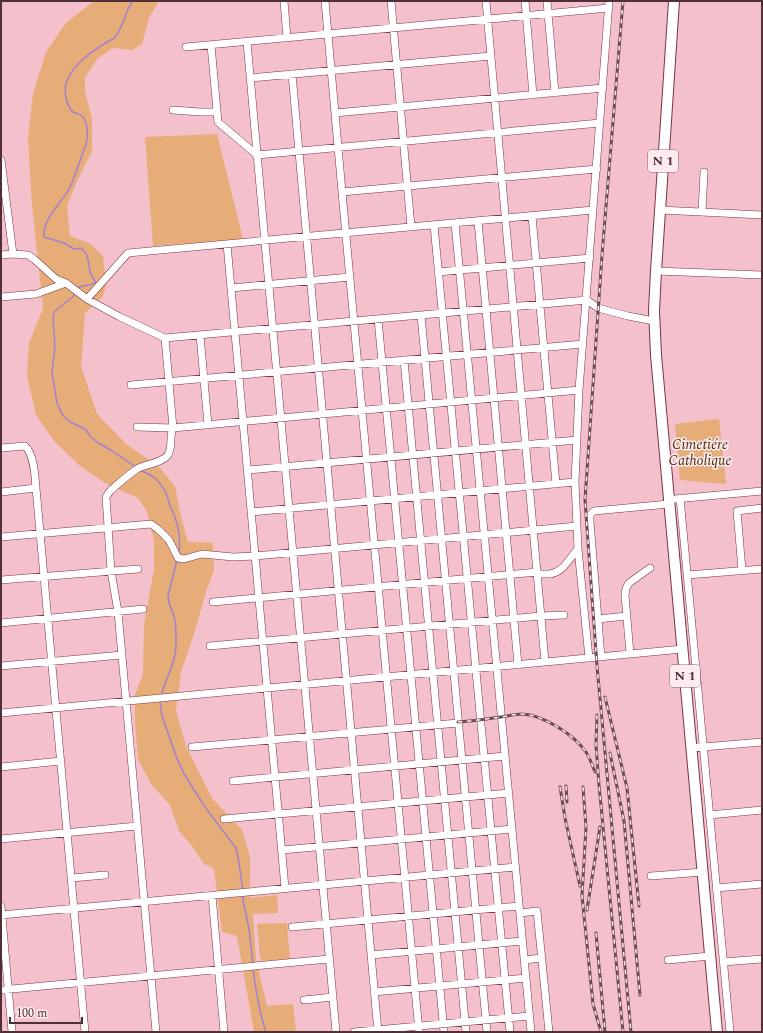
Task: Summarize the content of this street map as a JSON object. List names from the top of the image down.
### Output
{
  "streets": {
    "highway": ["N 1"]
  },
  "parks": ["Cimetiére Catholique"],
  "scale_bar": "100 m"
}
